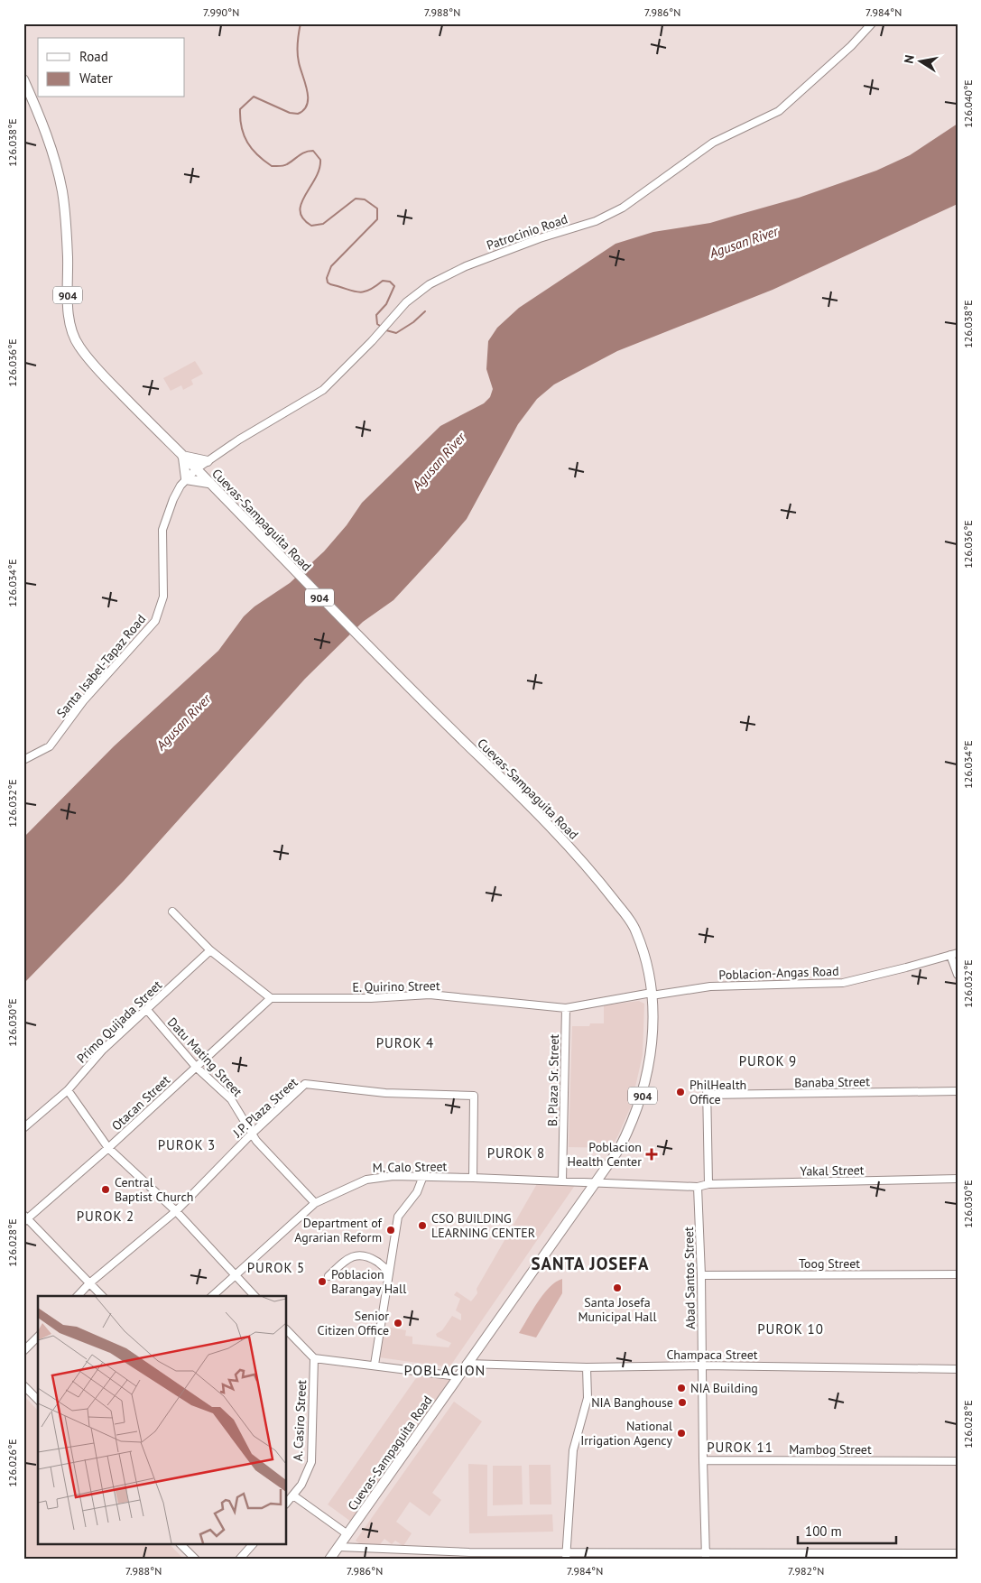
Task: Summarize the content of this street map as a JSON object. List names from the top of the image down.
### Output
{
  "streets": {
    "main road": ["904", "Cuevas-Sampaguita Road"],
    "street": [
      "Patrocinio Road",
      "Santa Isabel-Tapaz Road",
      "Poblacion-Angas Road",
      "E. Quirino Street",
      "Primo Quijada Street",
      "Datu Mating Street",
      "B. Plaza Sr. Street",
      "Banaba Street",
      "Otacan Street",
      "J.P. Plaza Street",
      "M. Calo Street",
      "Yakal Street",
      "Toog Street",
      "Abad Santos Street",
      "Champaca Street",
      "A. Casiro Street",
      "Mambog Street"
    ]
  },
  "crossings": [
    ["Patrocinio Road", "Cuevas-Sampaguita Road"],
    ["Patrocinio Road", "Santa Isabel-Tapaz Road"],
    ["Cuevas-Sampaguita Road", "Santa Isabel-Tapaz Road"],
    ["Cuevas-Sampaguita Road", "Poblacion-Angas Road"],
    ["Cuevas-Sampaguita Road", "E. Quirino Street"],
    ["Cuevas-Sampaguita Road", "M. Calo Street"],
    ["Cuevas-Sampaguita Road", "Champaca Street"],
    ["Poblacion-Angas Road", "E. Quirino Street"],
    ["E. Quirino Street", "B. Plaza Sr. Street"],
    ["E. Quirino Street", "Otacan Street"],
    ["Primo Quijada Street", "Datu Mating Street"],
    ["Datu Mating Street", "Otacan Street"],
    ["Datu Mating Street", "J.P. Plaza Street"],
    ["Datu Mating Street", "M. Calo Street"],
    ["B. Plaza Sr. Street", "M. Calo Street"],
    ["J.P. Plaza Street", "M. Calo Street"],
    ["Toog Street", "Abad Santos Street"],
    ["Abad Santos Street", "Champaca Street"],
    ["Abad Santos Street", "Mambog Street"]
  ],
  "districts": [
    "PUROK 4",
    "PUROK 9",
    "PUROK 3",
    "PUROK 8",
    "PUROK 2",
    "SANTA JOSEFA",
    "PUROK 5",
    "PUROK 10",
    "POBLACION",
    "PUROK 11"
  ],
  "water": ["Agusan River"],
  "places": {
    "other": [
      "PhilHealth Office",
      "Central Baptist Church",
      "CSO BUILDING LEARNING CENTER",
      "Department of Agrarian Reform",
      "Poblacion Barangay Hall",
      "Santa Josefa Municipal Hall",
      "Senior Citizen Office",
      "NIA Building",
      "NIA Banghouse",
      "National Irrigation Agency"
    ],
    "health": ["Poblacion Health Center"]
  },
  "legend": ["Road", "Water"],
  "scale_bar": "100 m",
  "north": "left",
  "coordinates": [
    "7.990°N",
    "7.988°N",
    "7.986°N",
    "7.984°N",
    "126.040°E",
    "126.038°E",
    "126.036°E",
    "126.034°E",
    "126.032°E",
    "126.030°E",
    "126.028°E",
    "126.026°E",
    "7.982°N"
  ]
}
